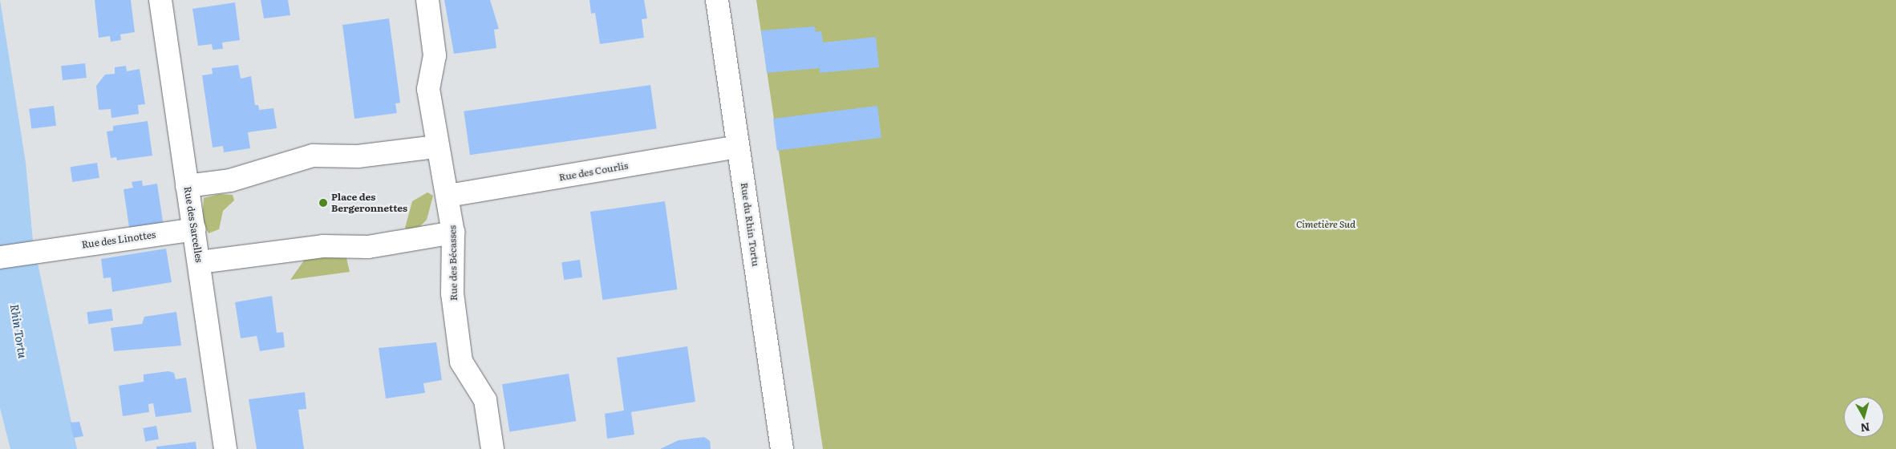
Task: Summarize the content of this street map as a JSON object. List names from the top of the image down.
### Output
{
  "streets": {
    "street": [
      "Rue des Courlis",
      "Rue des Sarcelles",
      "Rue du Rhin Tortu",
      "Rue des Linottes",
      "Rue des Bécasses"
    ]
  },
  "crossings": [
    ["Rue des Courlis", "Rue du Rhin Tortu"],
    ["Rue des Courlis", "Rue des Bécasses"],
    ["Rue des Sarcelles", "Rue des Linottes"]
  ],
  "water": ["Rhin Tortu"],
  "parks": ["Cimetière Sud"],
  "places": ["Place des Bergeronnettes"],
  "north": "bottom"
}
